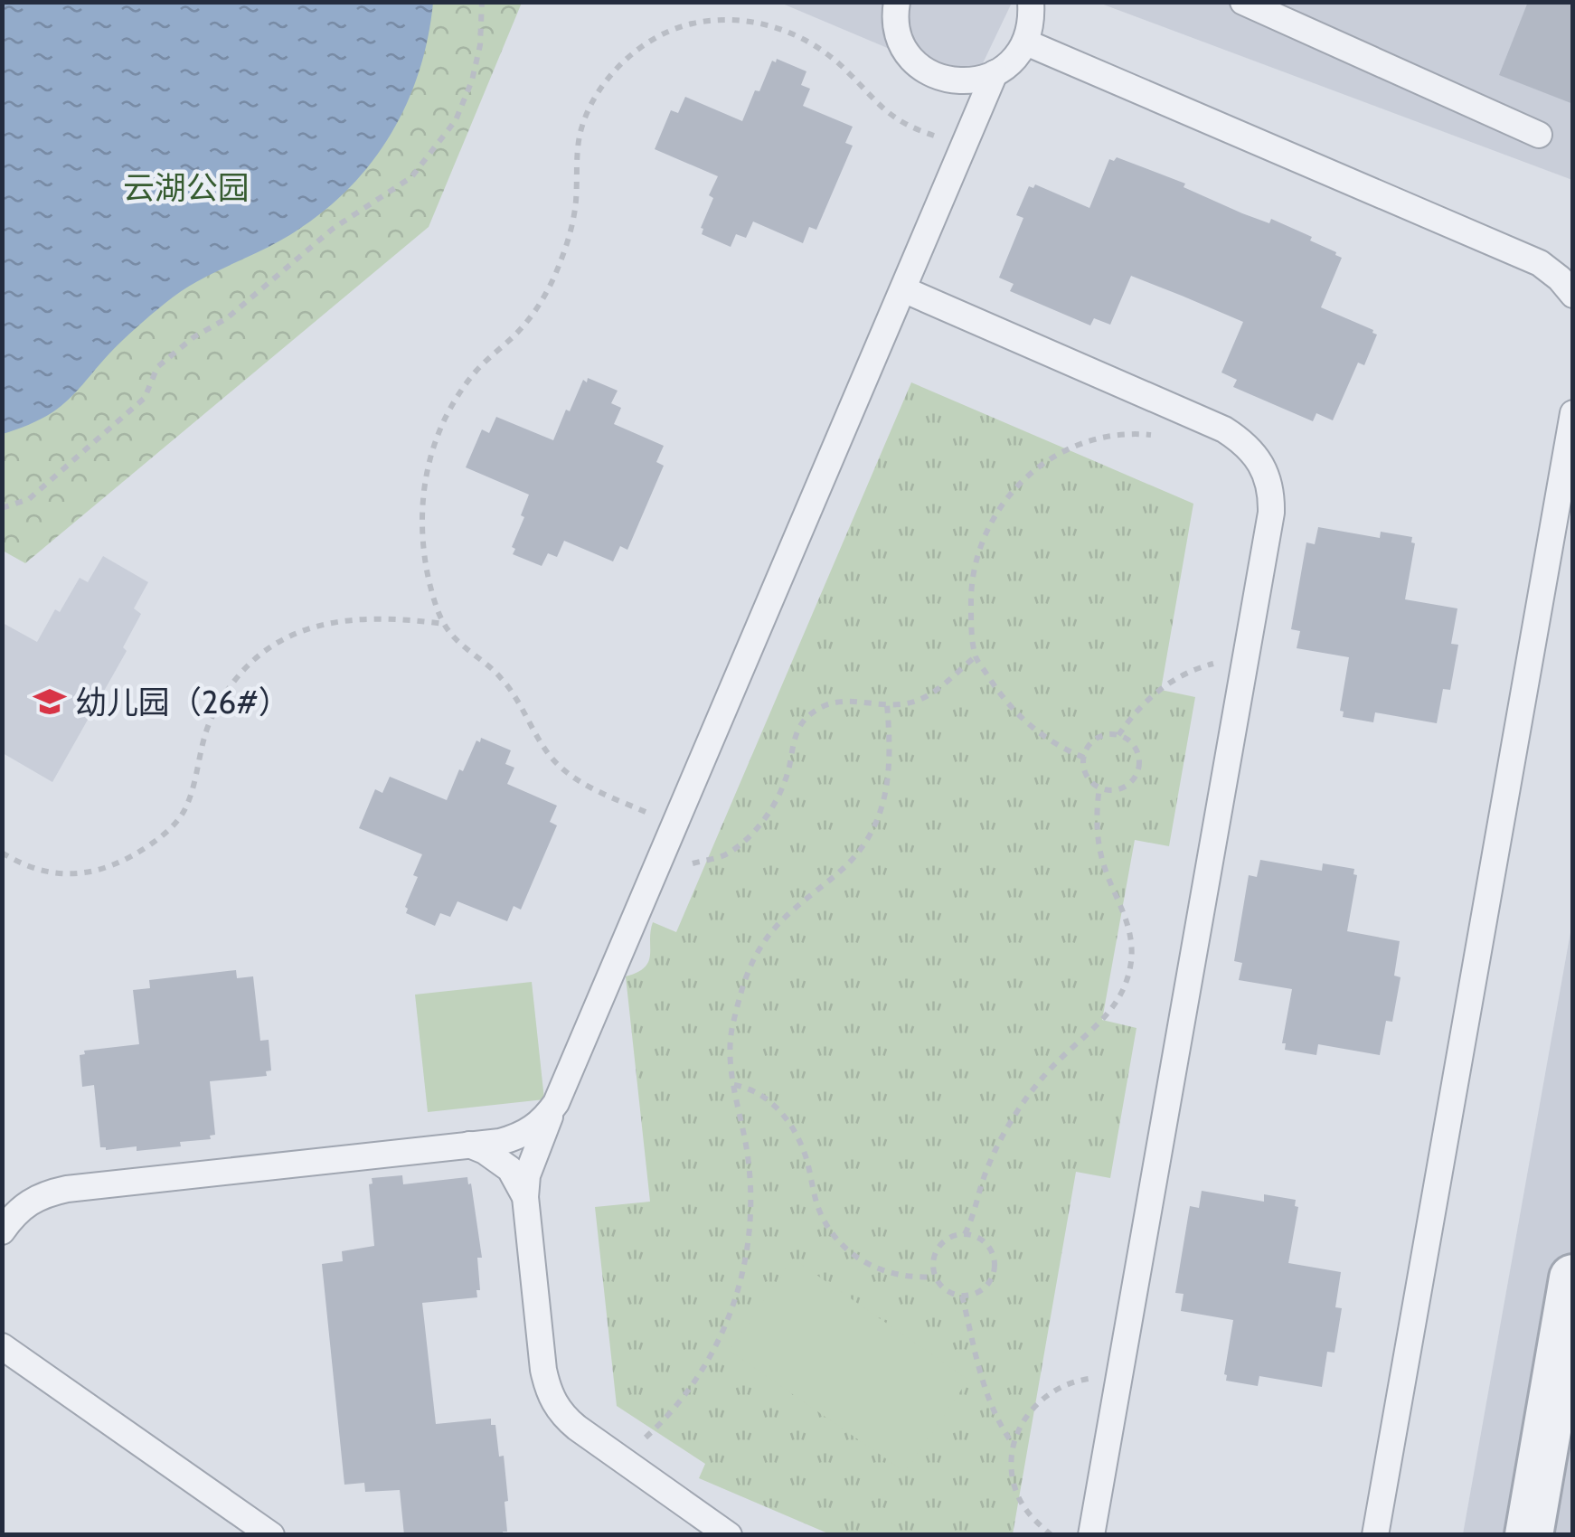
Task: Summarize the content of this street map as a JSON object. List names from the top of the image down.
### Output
{
  "parks": ["云湖公园"],
  "places": {
    "school or university": ["幼儿园（26#）"]
  }
}
